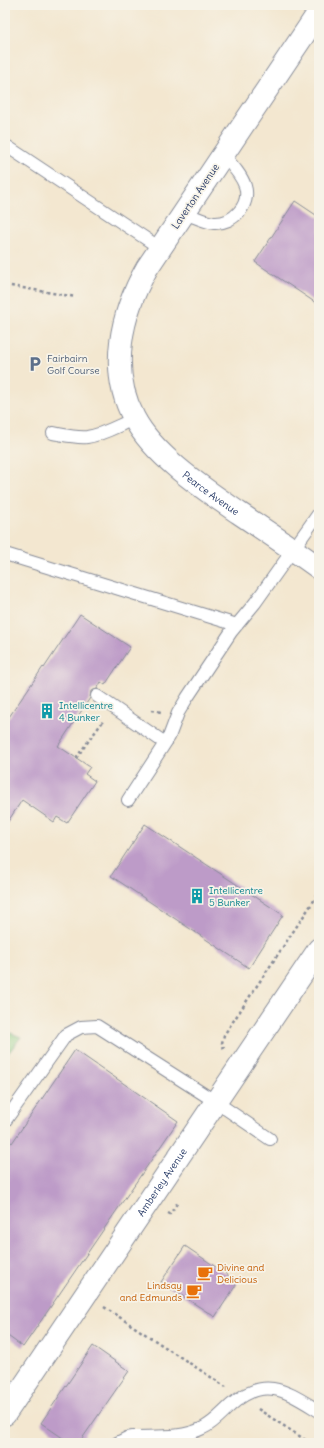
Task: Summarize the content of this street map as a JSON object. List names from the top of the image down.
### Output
{
  "streets": {
    "street": ["Laverton Avenue", "Pearce Avenue", "Amberley Avenue"]
  },
  "crossings": [
    ["Laverton Avenue", "Pearce Avenue"]
  ],
  "places": {
    "parking": ["Fairbairn Golf Course"],
    "building": ["Intellicentre 4 Bunker", "Intellicentre 5 Bunker"],
    "cafe": ["Divine and Delicious", "Lindsay and Edmunds"]
  }
}
